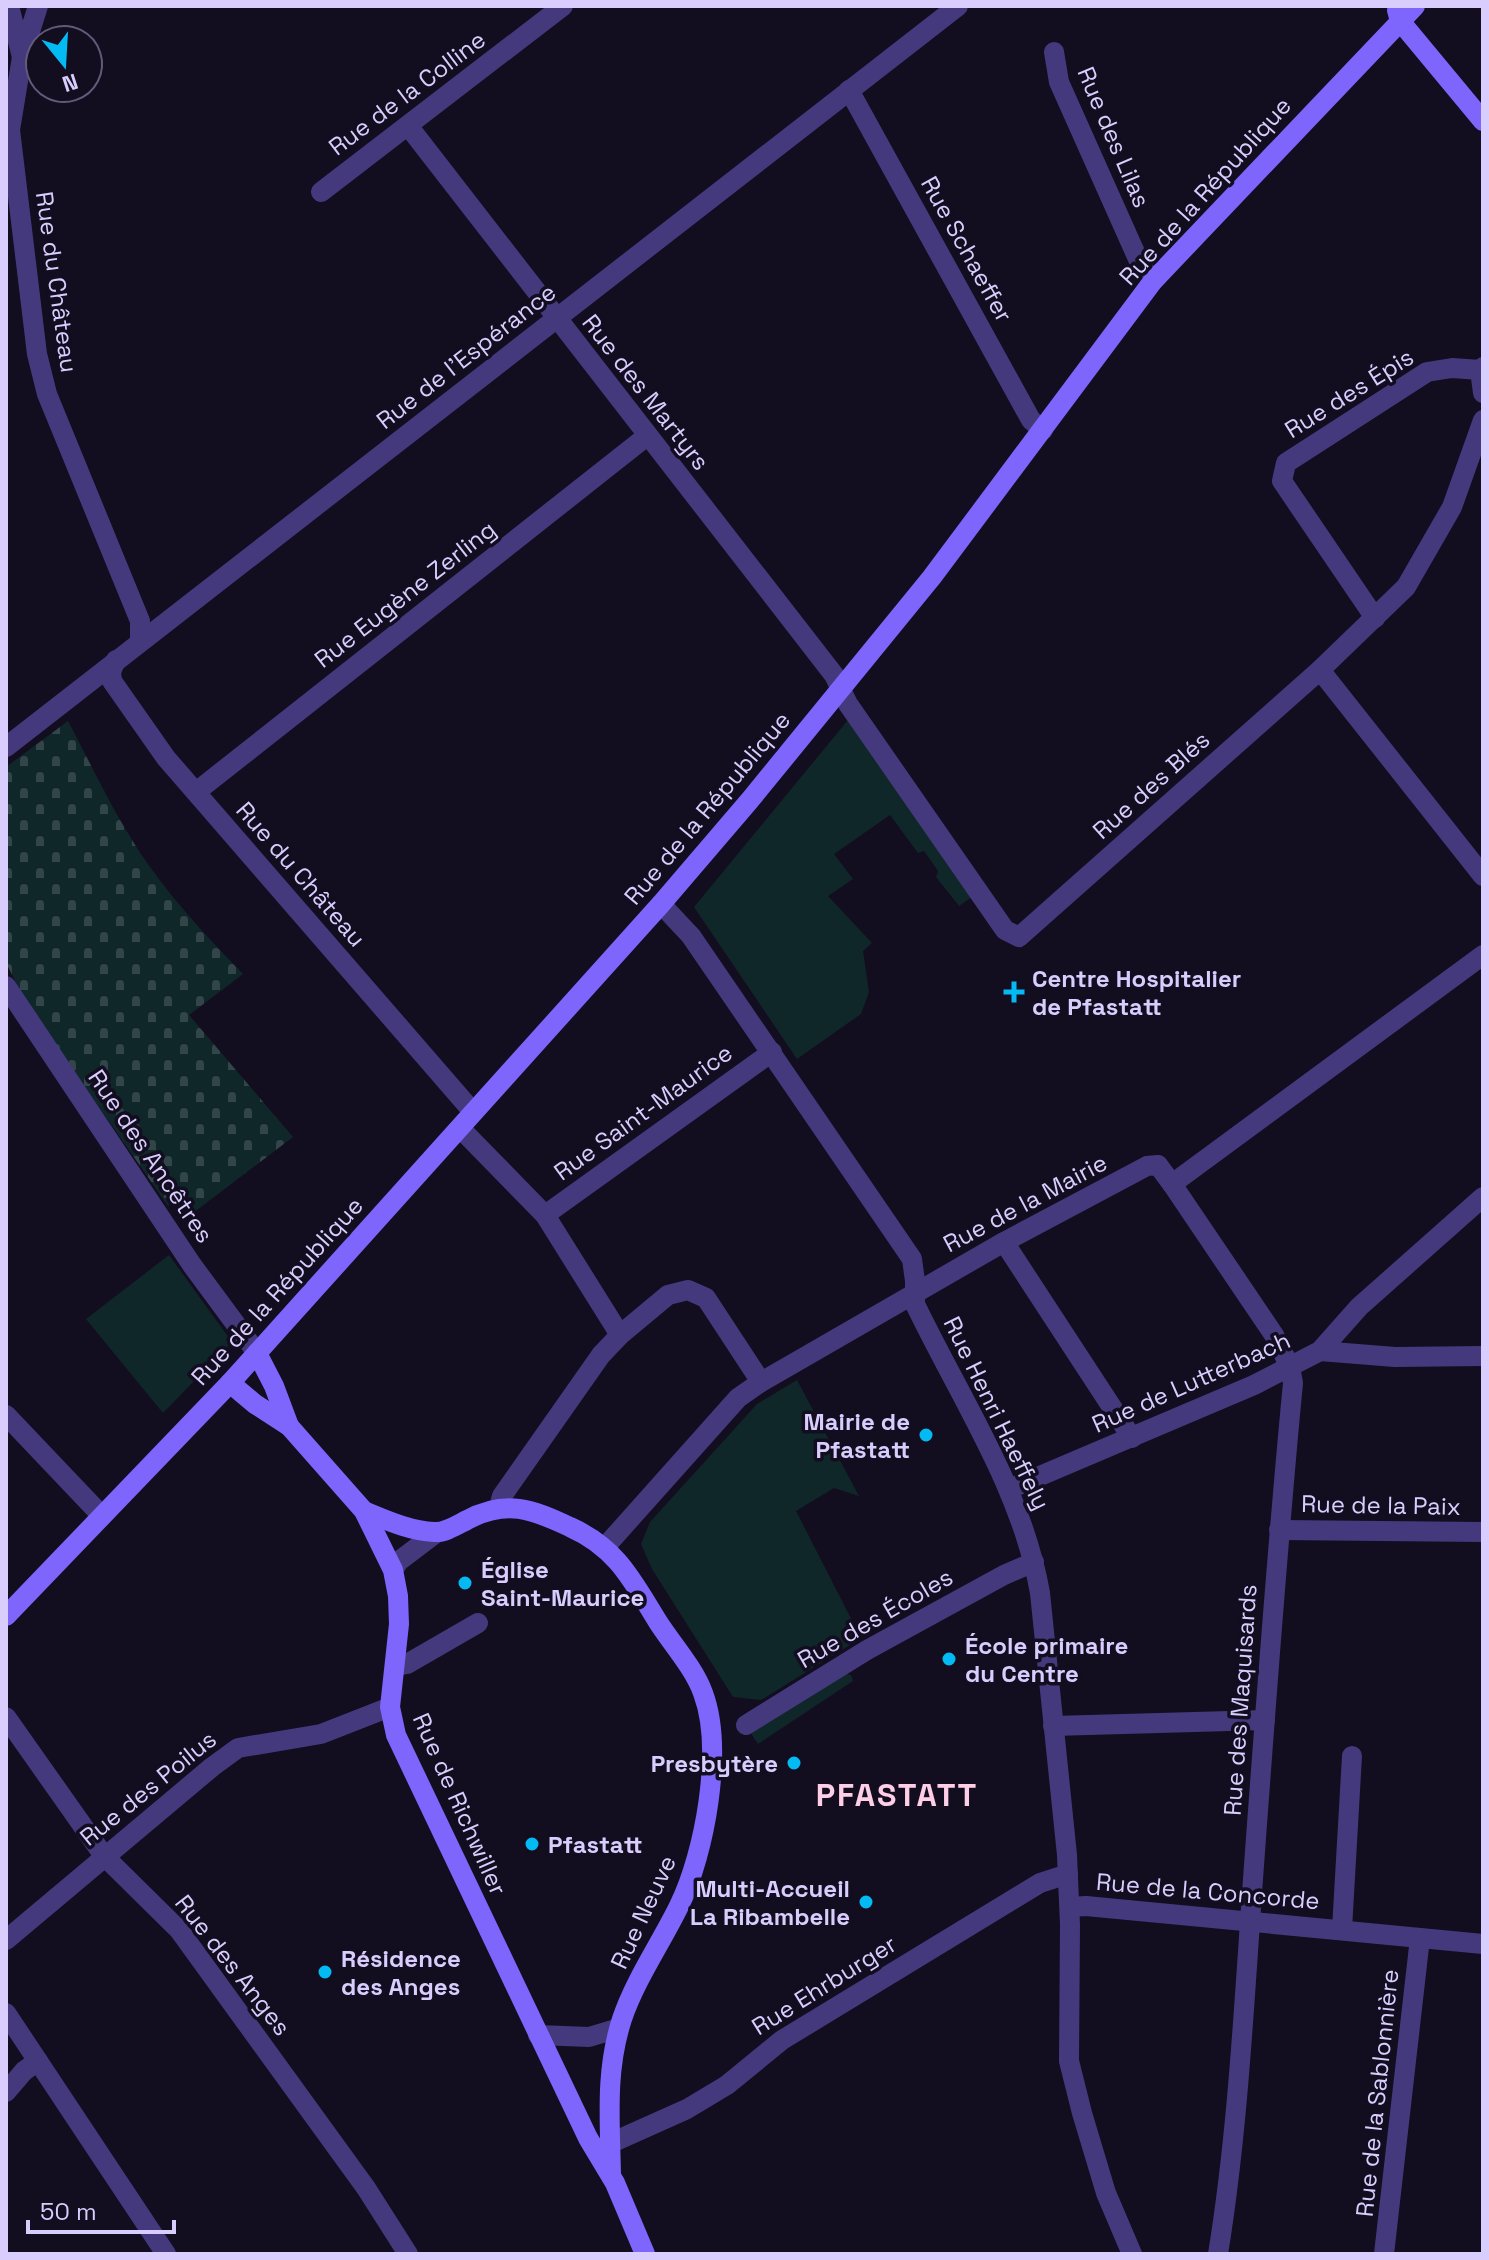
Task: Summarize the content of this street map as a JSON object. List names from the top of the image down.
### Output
{
  "streets": {
    "main road": ["Rue de la République", "Rue de Richwiller", "Rue Neuve"],
    "street": [
      "Rue de la Colline",
      "Rue des Lilas",
      "Rue Schaeffer",
      "Rue du Château",
      "Rue de l'Espérance",
      "Rue des Martyrs",
      "Rue des Épis",
      "Rue Eugène Zerling",
      "Rue des Blés",
      "Rue Saint-Maurice",
      "Rue des Ancêtres",
      "Rue de la Mairie",
      "Rue de Lutterbach",
      "Rue Henri Haeffely",
      "Rue de la Paix",
      "Rue des Écoles",
      "Rue des Maquisards",
      "Rue des Poilus",
      "Rue de la Concorde",
      "Rue des Anges",
      "Rue Ehrburger",
      "Rue de la Sablonnière"
    ]
  },
  "crossings": [
    ["Rue de la Colline", "Rue des Martyrs"],
    ["Rue des Lilas", "Rue de la République"],
    ["Rue de la République", "Rue Schaeffer"],
    ["Rue de la République", "Rue du Château"],
    ["Rue de la République", "Rue des Martyrs"],
    ["Rue de la République", "Rue des Blés"],
    ["Rue de la République", "Rue des Ancêtres"],
    ["Rue de la République", "Rue Henri Haeffely"],
    ["Rue de la République", "Rue de Richwiller"],
    ["Rue Schaeffer", "Rue de l'Espérance"],
    ["Rue du Château", "Rue de l'Espérance"],
    ["Rue du Château", "Rue Eugène Zerling"],
    ["Rue du Château", "Rue Saint-Maurice"],
    ["Rue de l'Espérance", "Rue des Martyrs"],
    ["Rue des Martyrs", "Rue Eugène Zerling"],
    ["Rue des Martyrs", "Rue des Blés"],
    ["Rue des Épis", "Rue des Blés"],
    ["Rue Saint-Maurice", "Rue Henri Haeffely"],
    ["Rue des Ancêtres", "Rue de Richwiller"],
    ["Rue de la Mairie", "Rue Henri Haeffely"],
    ["Rue de la Mairie", "Rue des Maquisards"],
    ["Rue de la Mairie", "Rue Neuve"],
    ["Rue de Lutterbach", "Rue Henri Haeffely"],
    ["Rue de Lutterbach", "Rue des Maquisards"],
    ["Rue Henri Haeffely", "Rue des Écoles"],
    ["Rue Henri Haeffely", "Rue de la Concorde"],
    ["Rue Henri Haeffely", "Rue Ehrburger"],
    ["Rue de la Paix", "Rue des Maquisards"],
    ["Rue des Maquisards", "Rue de la Concorde"],
    ["Rue des Poilus", "Rue de Richwiller"],
    ["Rue des Poilus", "Rue des Anges"],
    ["Rue de Richwiller", "Rue Neuve"],
    ["Rue de la Concorde", "Rue de la Sablonnière"],
    ["Rue Neuve", "Rue Ehrburger"]
  ],
  "districts": ["PFASTATT"],
  "places": {
    "health": ["Centre Hospitalier de Pfastatt"],
    "other": [
      "Mairie de Pfastatt",
      "Église Saint-Maurice",
      "École primaire du Centre",
      "Presbytère",
      "Pfastatt",
      "Multi-Accueil La Ribambelle",
      "Résidence des Anges"
    ]
  },
  "scale_bar": "50 m",
  "north": "bottom"
}
